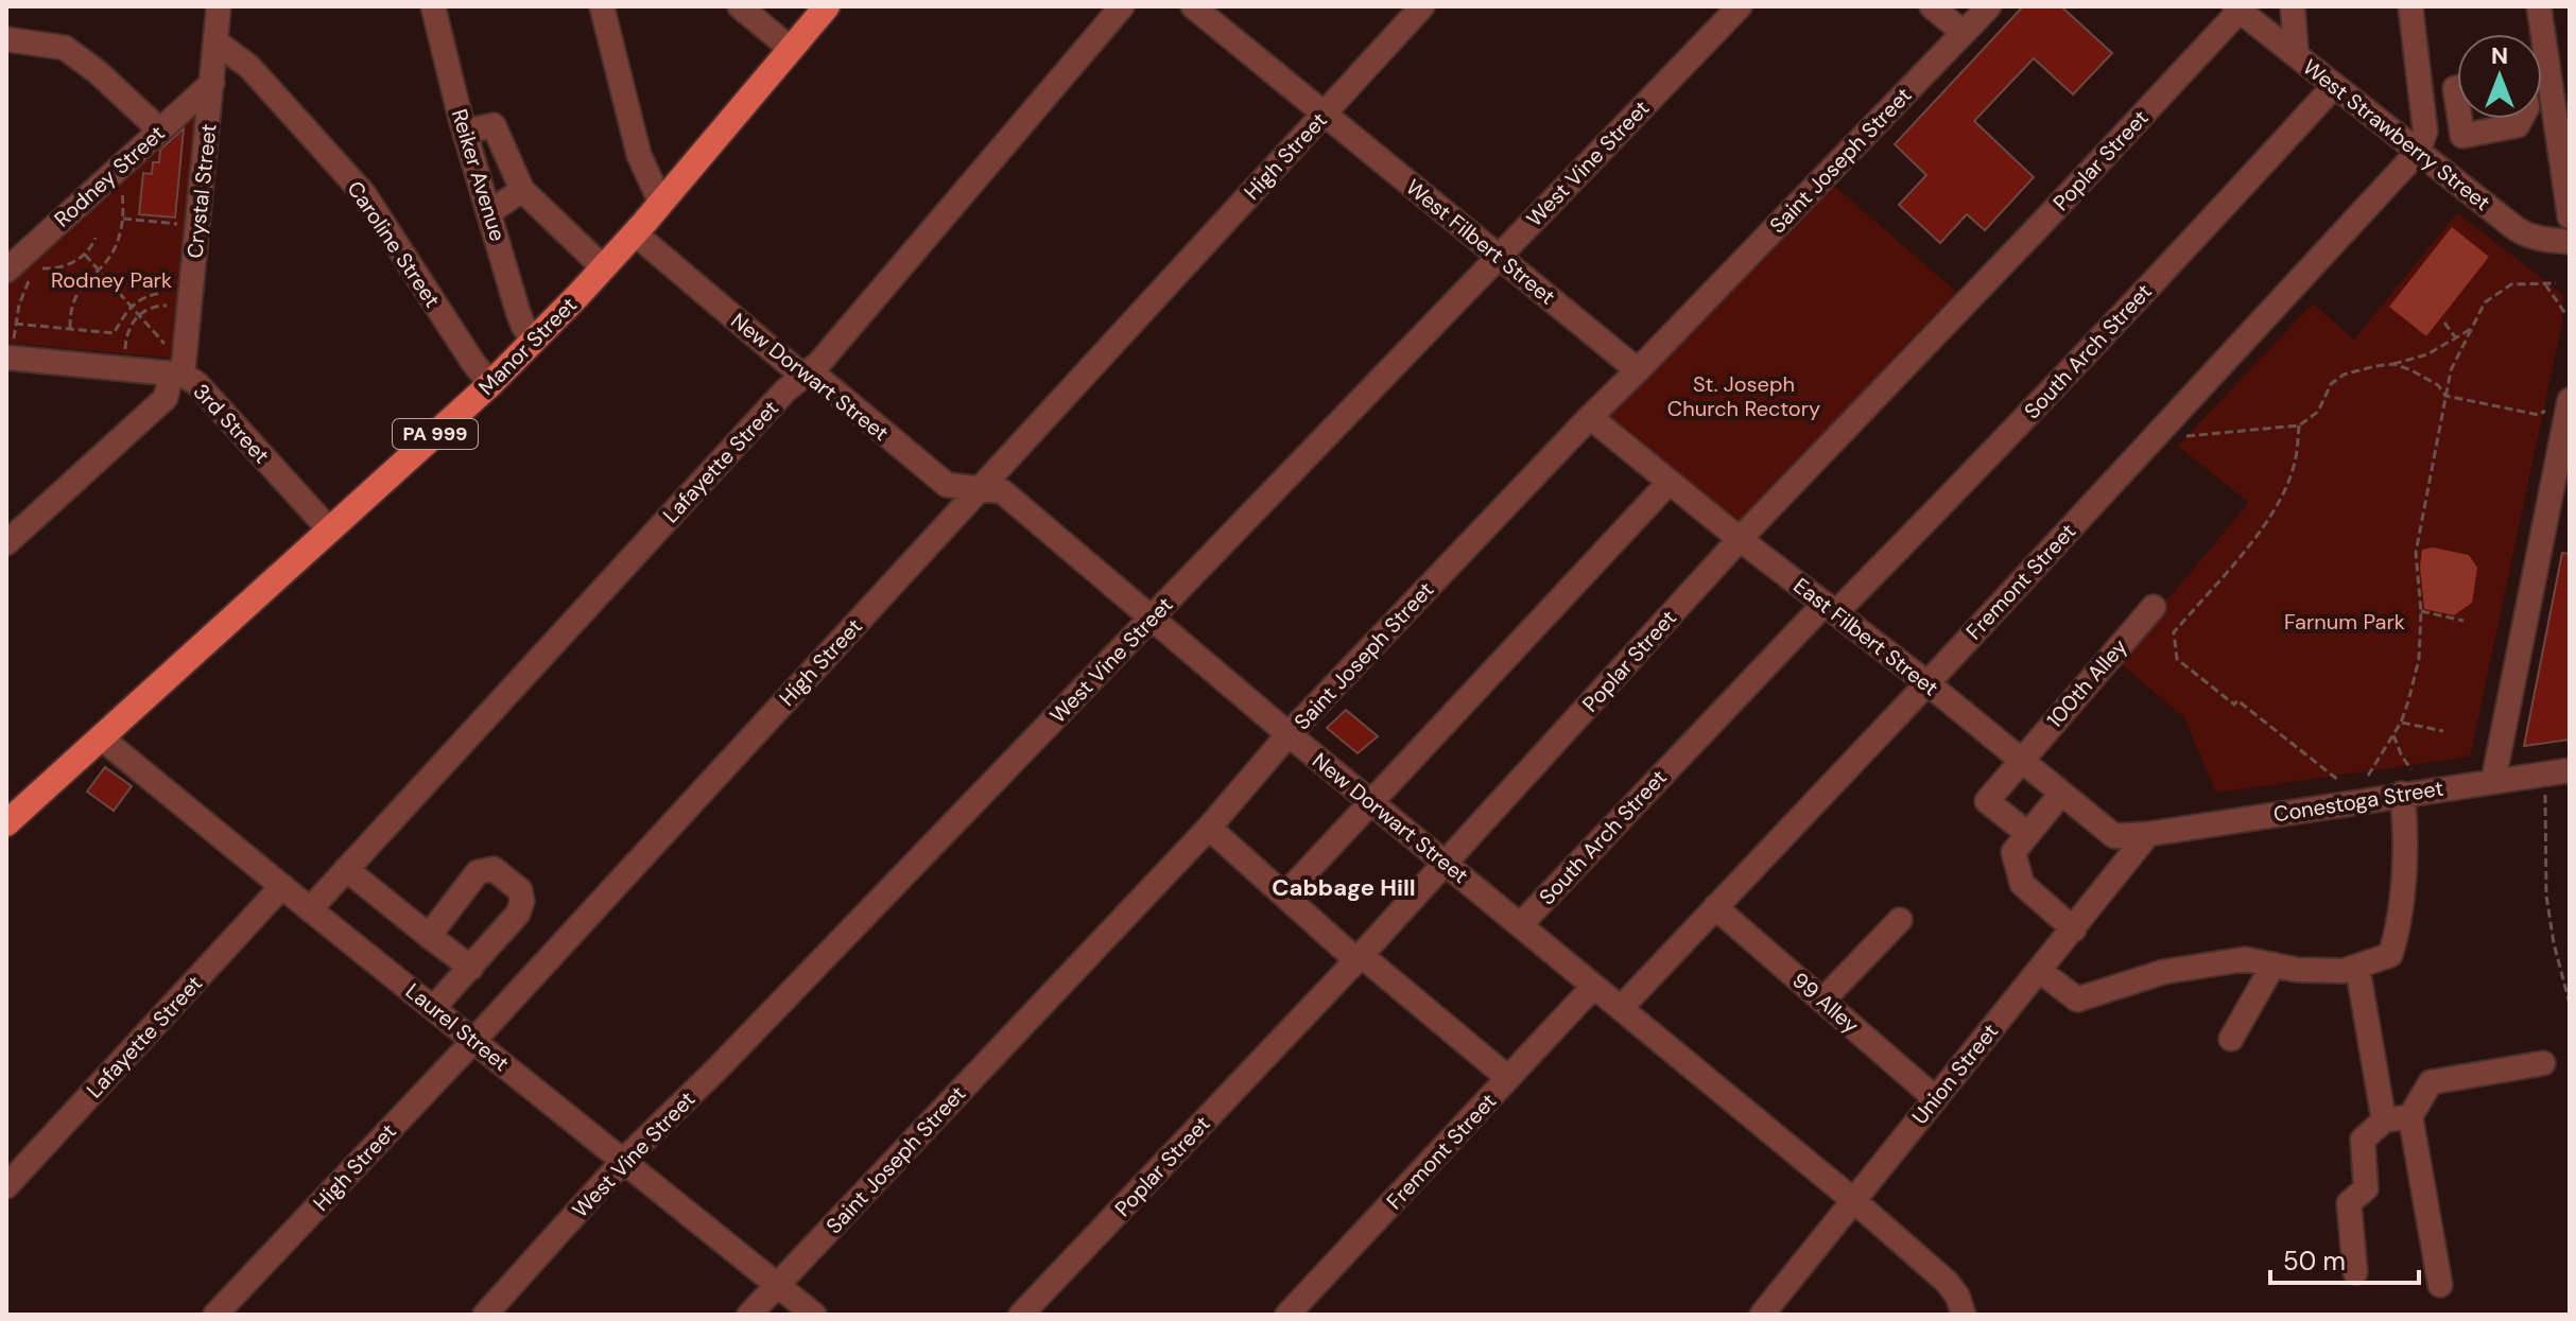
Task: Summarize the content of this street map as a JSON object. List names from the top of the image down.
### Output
{
  "streets": {
    "main road": ["Manor Street", "PA 999"],
    "street": [
      "West Strawberry Street",
      "High Street",
      "Saint Joseph Street",
      "Poplar Street",
      "West Vine Street",
      "Reiker Avenue",
      "Rodney Street",
      "Crystal Street",
      "West Filbert Street",
      "Caroline Street",
      "South Arch Street",
      "New Dorwart Street",
      "3rd Street",
      "Lafayette Street",
      "Fremont Street",
      "East Filbert Street",
      "100th Alley",
      "Conestoga Street",
      "99 Alley",
      "Laurel Street",
      "Union Street"
    ]
  },
  "crossings": [
    ["West Strawberry Street", "Poplar Street"],
    ["West Strawberry Street", "South Arch Street"],
    ["West Strawberry Street", "Fremont Street"],
    ["High Street", "West Filbert Street"],
    ["High Street", "New Dorwart Street"],
    ["High Street", "Laurel Street"],
    ["Saint Joseph Street", "West Filbert Street"],
    ["Saint Joseph Street", "New Dorwart Street"],
    ["Saint Joseph Street", "East Filbert Street"],
    ["Saint Joseph Street", "Laurel Street"],
    ["Poplar Street", "New Dorwart Street"],
    ["Poplar Street", "East Filbert Street"],
    ["West Vine Street", "West Filbert Street"],
    ["West Vine Street", "New Dorwart Street"],
    ["West Vine Street", "Laurel Street"],
    ["Reiker Avenue", "Manor Street"],
    ["Rodney Street", "Crystal Street"],
    ["Crystal Street", "Caroline Street"],
    ["Crystal Street", "3rd Street"],
    ["Caroline Street", "Manor Street"],
    ["Manor Street", "New Dorwart Street"],
    ["Manor Street", "3rd Street"],
    ["Manor Street", "Laurel Street"],
    ["South Arch Street", "New Dorwart Street"],
    ["South Arch Street", "East Filbert Street"],
    ["New Dorwart Street", "Lafayette Street"],
    ["New Dorwart Street", "Fremont Street"],
    ["New Dorwart Street", "Union Street"],
    ["Lafayette Street", "Laurel Street"],
    ["Fremont Street", "East Filbert Street"],
    ["Fremont Street", "99 Alley"],
    ["East Filbert Street", "100th Alley"],
    ["East Filbert Street", "Conestoga Street"],
    ["East Filbert Street", "Union Street"],
    ["Conestoga Street", "Union Street"],
    ["99 Alley", "Union Street"]
  ],
  "districts": ["Cabbage Hill"],
  "parks": ["Rodney Park", "St. Joseph Church Rectory", "Farnum Park"],
  "scale_bar": "50 m",
  "north": "top"
}
